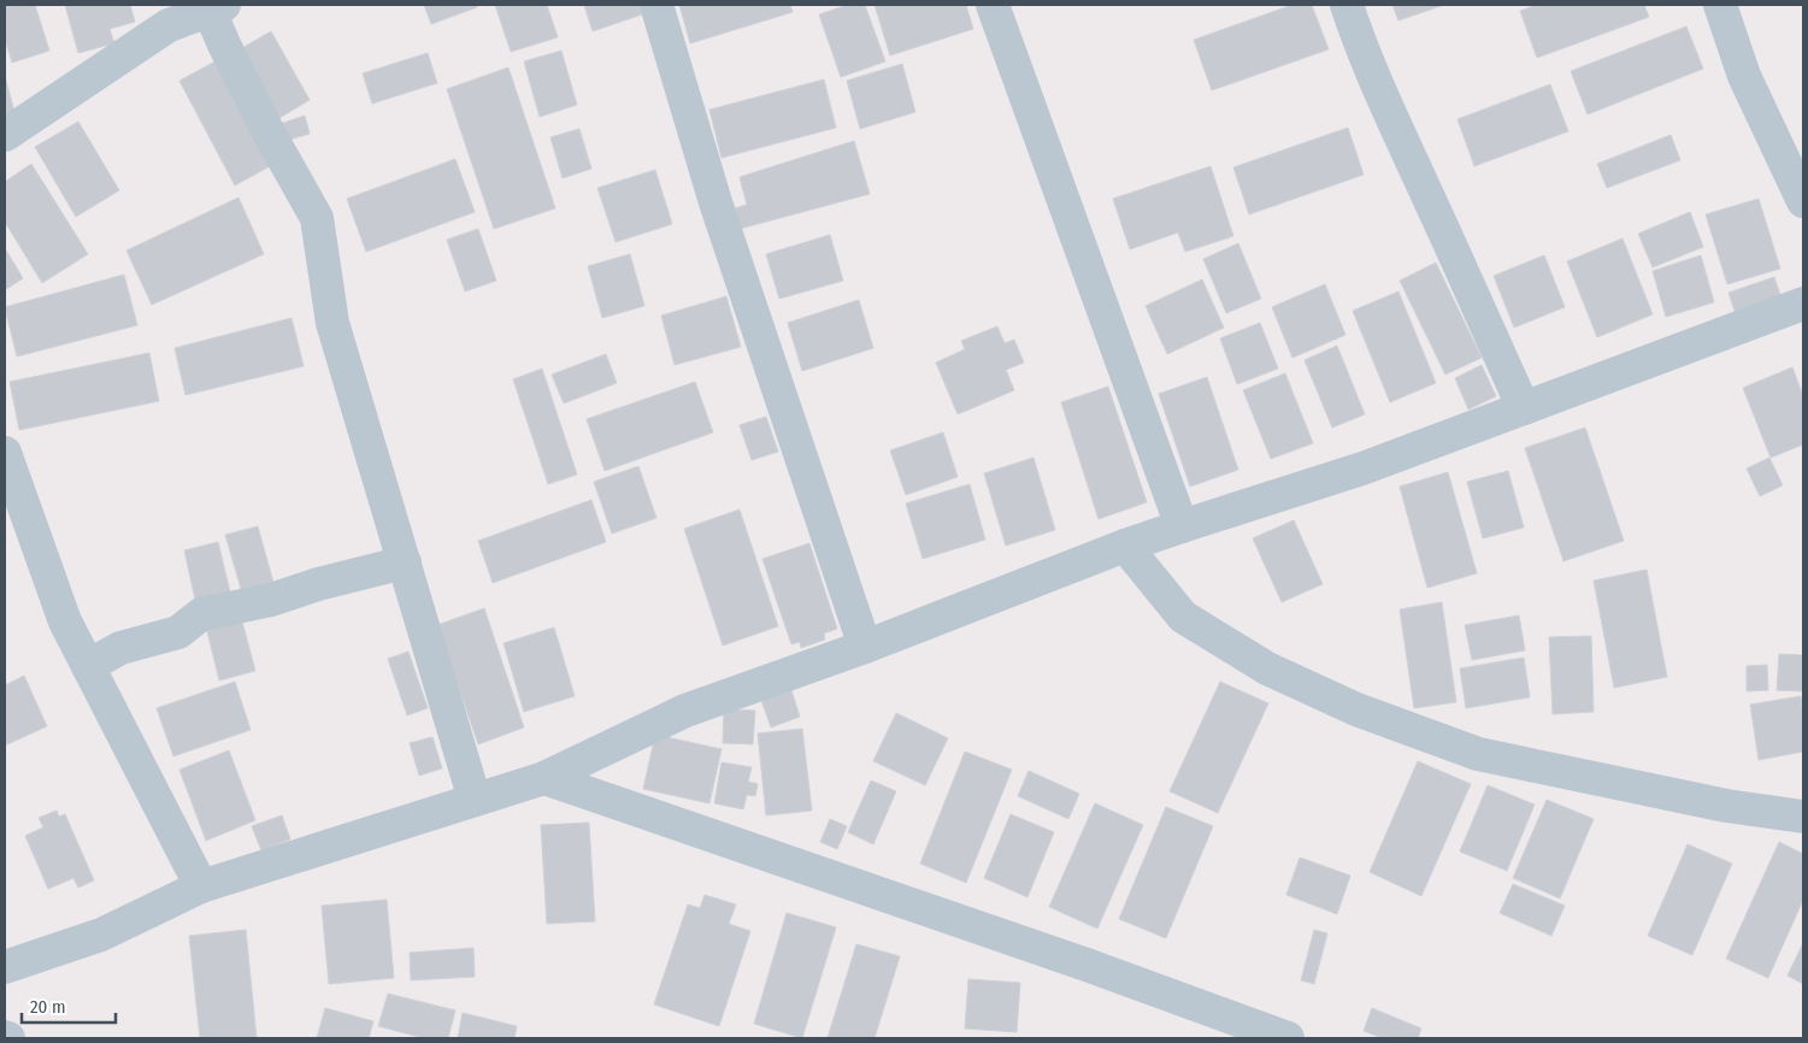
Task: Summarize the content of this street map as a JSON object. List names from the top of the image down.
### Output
{
  "scale_bar": "20 m"
}
